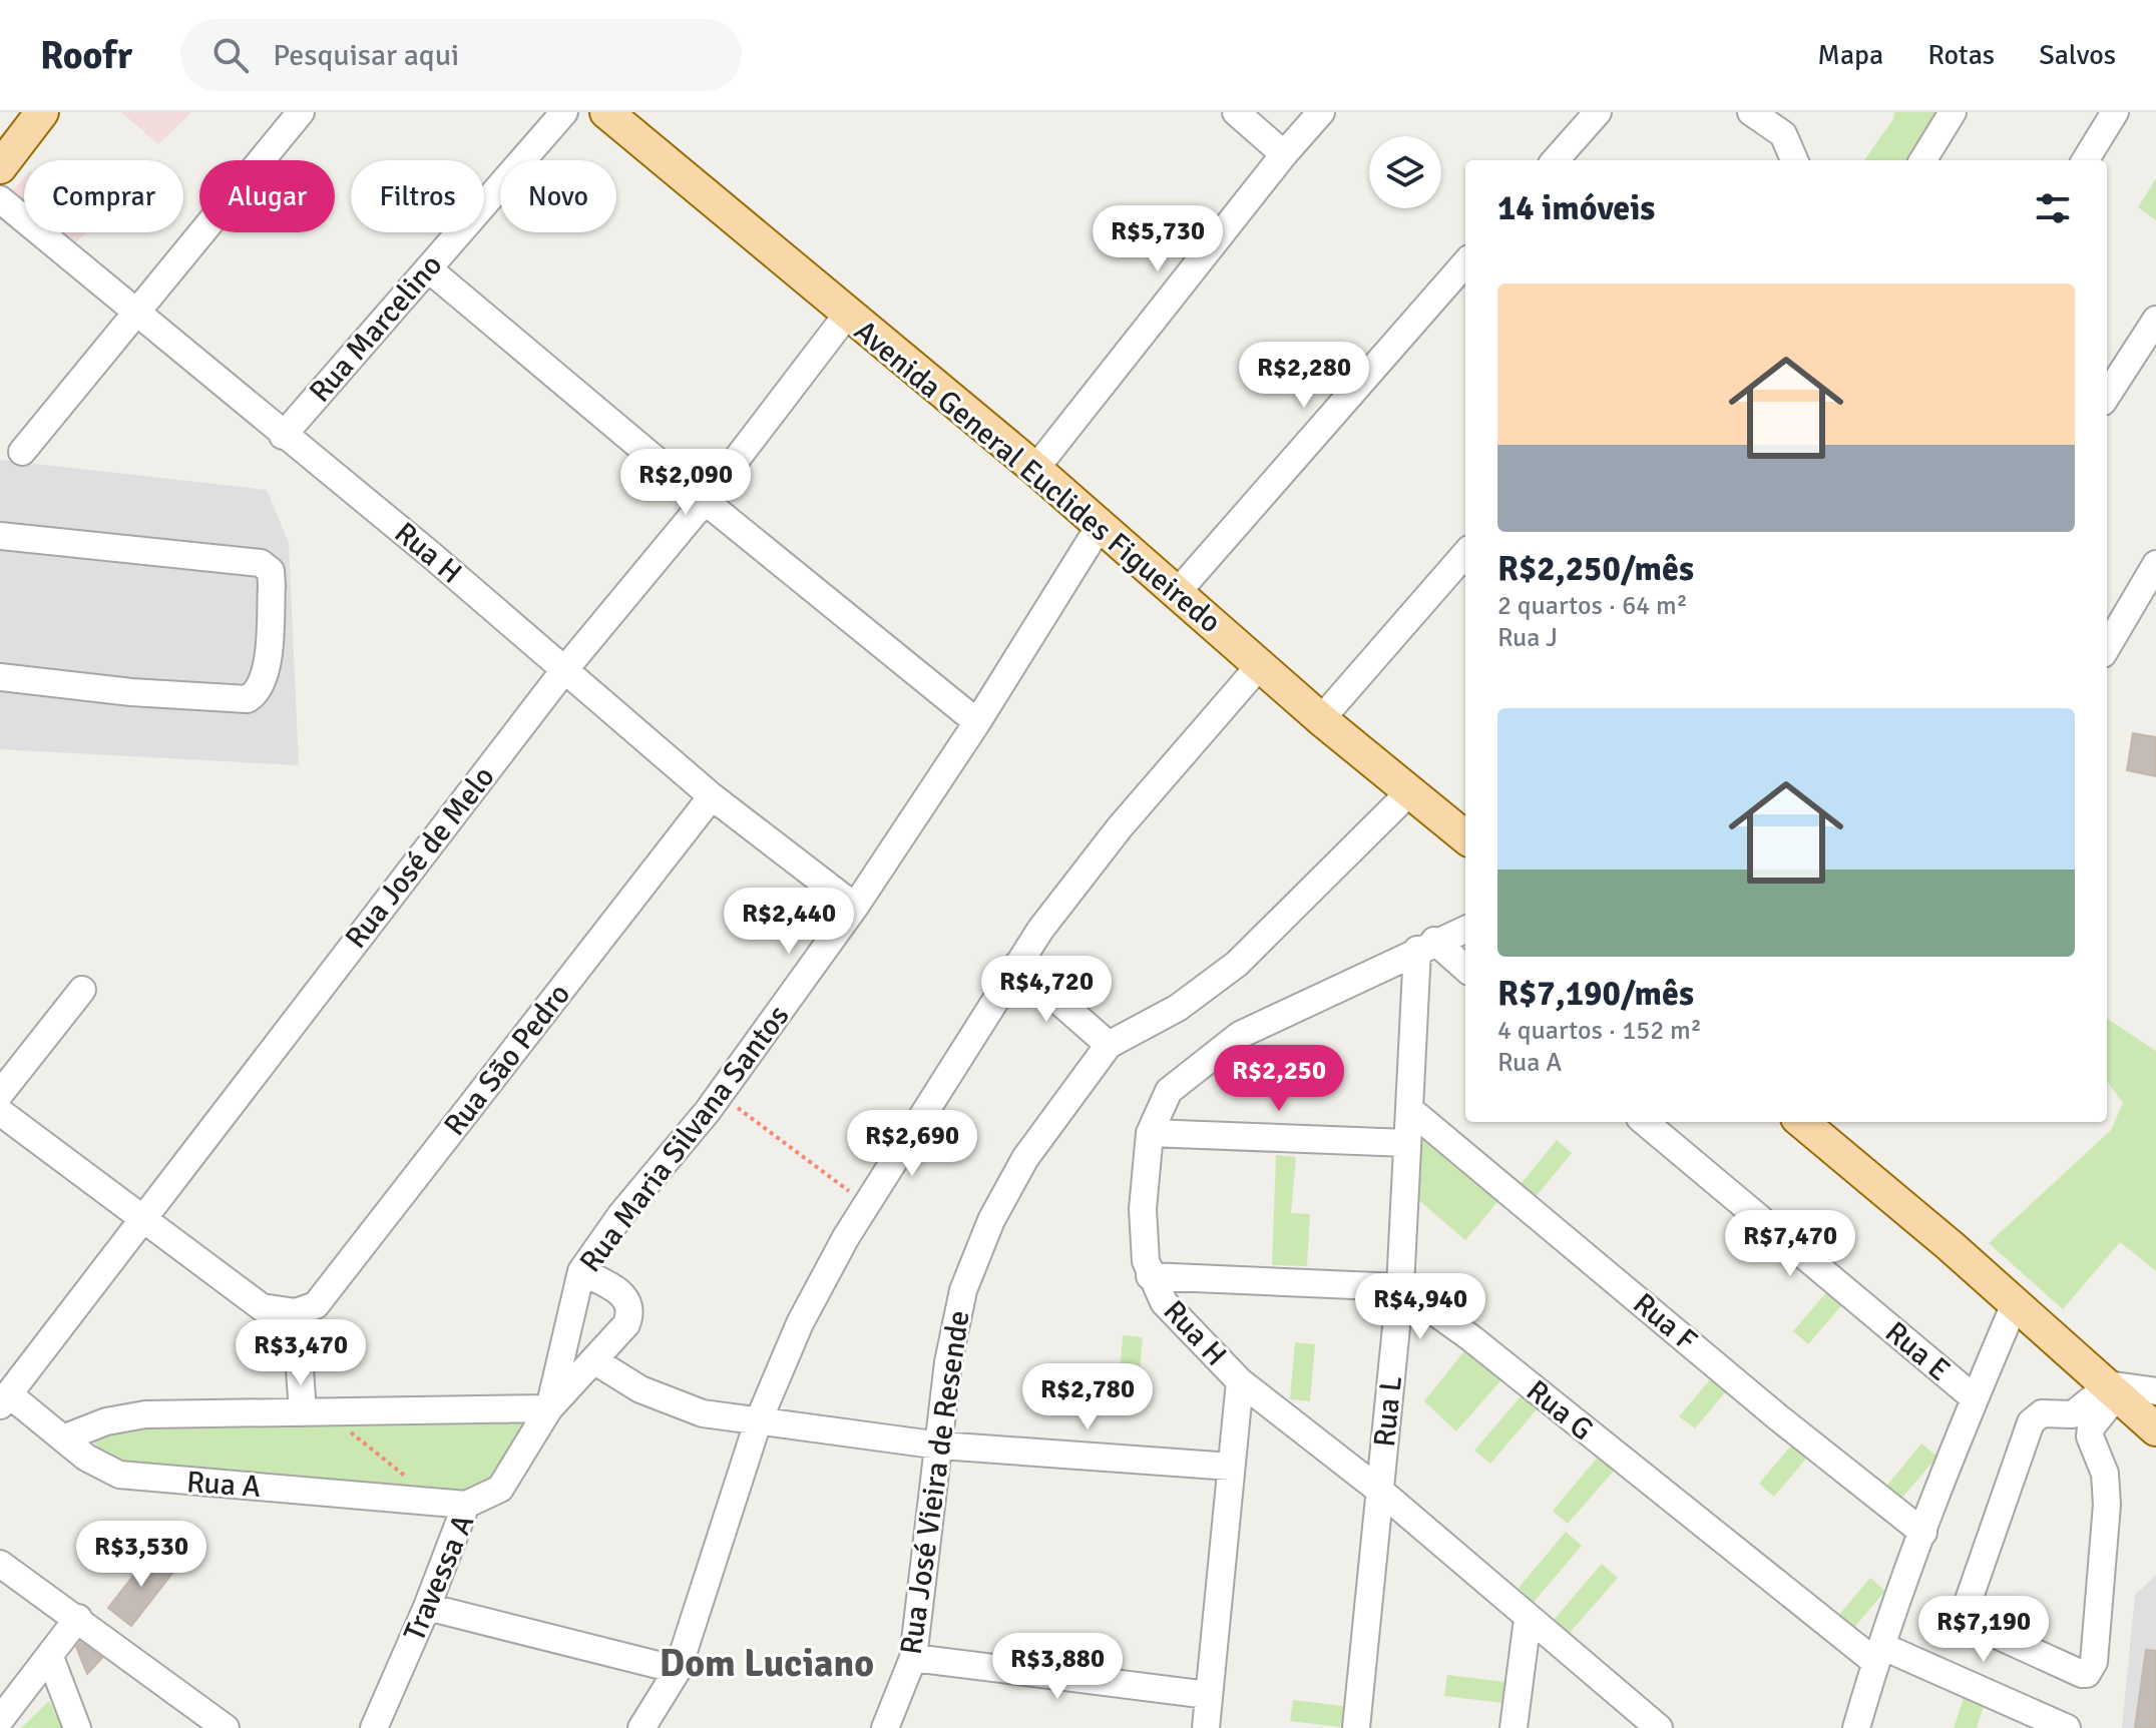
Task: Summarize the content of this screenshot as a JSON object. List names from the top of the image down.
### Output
{
  "streets": {
    "main road": ["Avenida General Euclides Figueiredo"],
    "street": [
      "Rua Marcelino",
      "Rua H",
      "Rua José de Melo",
      "Rua São Pedro",
      "Rua Maria Silvana Santos",
      "Rua F",
      "Rua E",
      "Rua G",
      "Rua L",
      "Rua José Vieira de Resende",
      "Rua A",
      "Travessa A"
    ]
  },
  "crossings": [
    ["Rua Marcelino", "Rua H"],
    ["Avenida General Euclides Figueiredo", "Rua José de Melo"],
    ["Avenida General Euclides Figueiredo", "Rua Maria Silvana Santos"],
    ["Avenida General Euclides Figueiredo", "Rua José Vieira de Resende"],
    ["Rua H", "Rua José de Melo"],
    ["Rua H", "Rua São Pedro"],
    ["Rua H", "Rua Maria Silvana Santos"],
    ["Rua H", "Rua L"],
    ["Rua José de Melo", "Rua A"],
    ["Rua Maria Silvana Santos", "Travessa A"],
    ["Rua F", "Rua L"],
    ["Rua G", "Rua L"],
    ["Rua A", "Travessa A"]
  ],
  "districts": ["Dom Luciano"],
  "page": {
    "header": "Roofr",
    "search": "Pesquisar aqui",
    "nav": ["Mapa", "Rotas", "Salvos"],
    "chip": [
      "Comprar",
      "Alugar",
      "Filtros",
      "Novo"
    ],
    "heading": "14 imóveis",
    "price": [
      "R$5,730",
      "R$2,280",
      "R$2,090",
      "R$2,440",
      "R$4,720",
      "R$2,250",
      "R$2,690",
      "R$7,470",
      "R$4,940",
      "R$3,470",
      "R$2,780",
      "R$3,530",
      "R$7,190",
      "R$3,880"
    ],
    "list": [
      {
        "name": "R$2,250/mês",
        "note": "2 quartos · 64 m² · Rua J"
      },
      {
        "name": "R$7,190/mês",
        "note": "4 quartos · 152 m² · Rua A"
      }
    ]
  }
}
